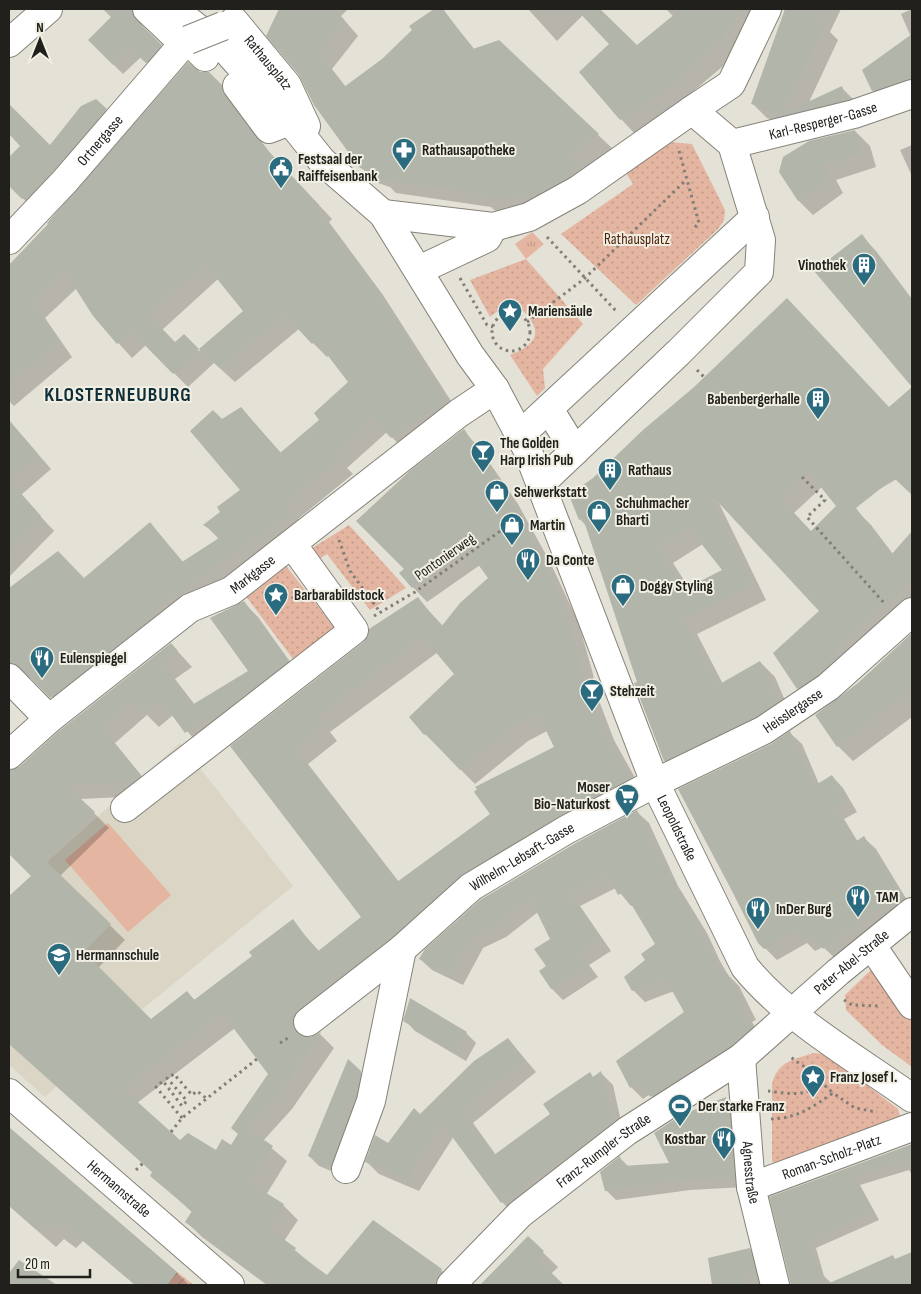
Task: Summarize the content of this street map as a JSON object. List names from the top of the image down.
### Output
{
  "streets": {
    "street": [
      "Rathausplatz",
      "Karl-Resperger-Gasse",
      "Ortnergasse",
      "Markgasse",
      "Heisslergasse",
      "Leopoldstraße",
      "Wilhelm-Lebsaft-Gasse",
      "Pater-Abel-Straße",
      "Franz-Rumpler-Straße",
      "Roman-Scholz-Platz",
      "Agnesstraße",
      "Hermannstraße"
    ],
    "path": ["Pontonierweg"]
  },
  "crossings": [
    ["Rathausplatz", "Pontonierweg"],
    ["Rathausplatz", "Markgasse"],
    ["Rathausplatz", "Leopoldstraße"],
    ["Pontonierweg", "Leopoldstraße"],
    ["Heisslergasse", "Leopoldstraße"],
    ["Heisslergasse", "Wilhelm-Lebsaft-Gasse"],
    ["Leopoldstraße", "Wilhelm-Lebsaft-Gasse"],
    ["Leopoldstraße", "Pater-Abel-Straße"],
    ["Leopoldstraße", "Franz-Rumpler-Straße"],
    ["Pater-Abel-Straße", "Franz-Rumpler-Straße"],
    ["Franz-Rumpler-Straße", "Agnesstraße"],
    ["Roman-Scholz-Platz", "Agnesstraße"]
  ],
  "districts": ["KLOSTERNEUBURG"],
  "parks": ["Rathausplatz"],
  "places": {
    "pharmacy": ["Rathausapotheke"],
    "public building": ["Festsaal der Raiffeisenbank"],
    "building": ["Vinothek", "Babenbergerhalle", "Rathaus"],
    "place": ["Mariensäule", "Barbarabildstock", "Franz Josef I."],
    "bar": ["The Golden Harp Irish Pub", "Stehzeit"],
    "shop": [
      "Sehwerkstatt",
      "Schuhmacher Bharti",
      "Martin",
      "Doggy Styling"
    ],
    "restaurant": [
      "Da Conte",
      "Eulenspiegel",
      "TAM",
      "InDer Burg",
      "Kostbar"
    ],
    "supermarket": ["Moser Bio-Naturkost"],
    "school or university": ["Hermannschule"],
    "sports": ["Der starke Franz"]
  },
  "scale_bar": "20 m",
  "north": "top"
}
